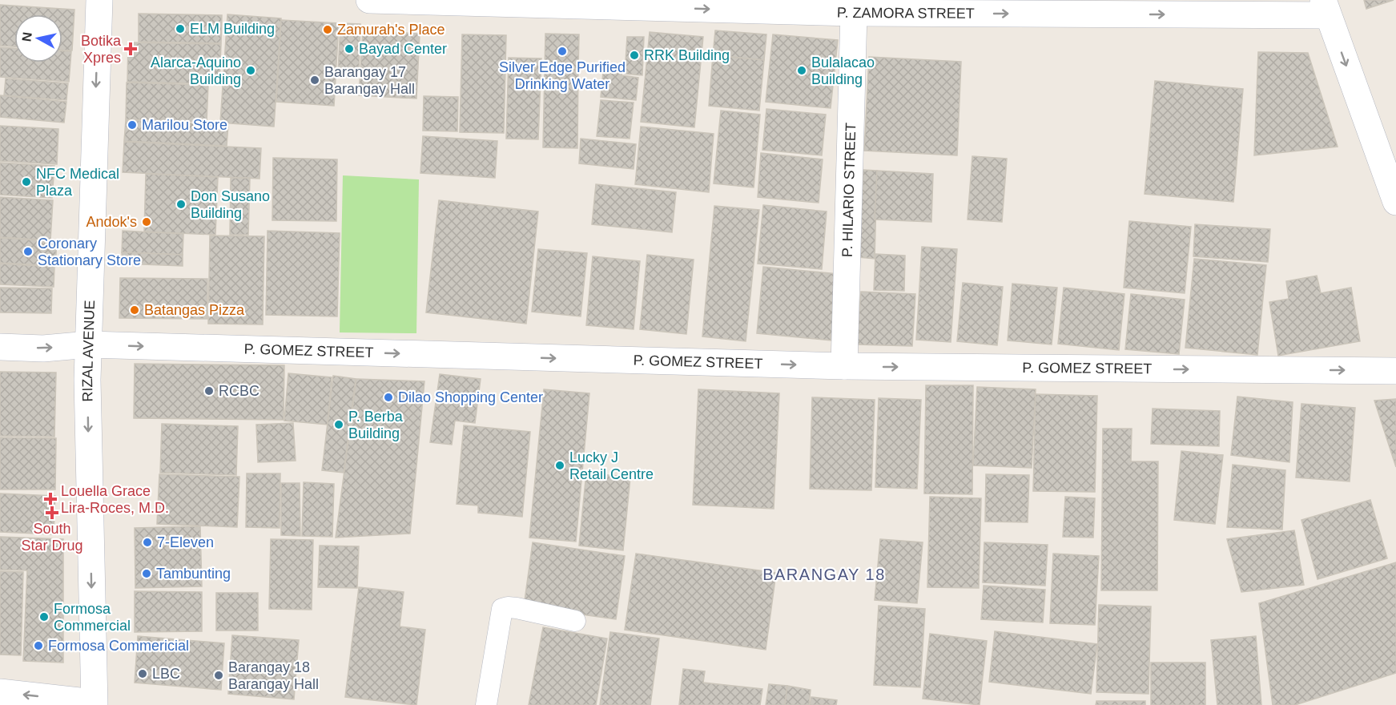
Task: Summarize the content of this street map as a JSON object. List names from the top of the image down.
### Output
{
  "streets": {
    "street": [
      "P. ZAMORA STREET",
      "P. HILARIO STREET",
      "RIZAL AVENUE",
      "P. GOMEZ STREET"
    ]
  },
  "crossings": [
    ["P. ZAMORA STREET", "P. HILARIO STREET"],
    ["P. HILARIO STREET", "P. GOMEZ STREET"],
    ["RIZAL AVENUE", "P. GOMEZ STREET"]
  ],
  "one_way": ["P. ZAMORA STREET", "RIZAL AVENUE", "P. GOMEZ STREET"],
  "districts": ["BARANGAY 18"],
  "places": {
    "other": [
      "ELM Building",
      "Zamurah's Place",
      "Bayad Center",
      "Silver Edge Purified Drinking Water",
      "RRK Building",
      "Alarca-Aquino Building",
      "Bulalacao Building",
      "Barangay 17 Barangay Hall",
      "Marilou Store",
      "NFC Medical Plaza",
      "Don Susano Building",
      "Andok's",
      "Coronary Stationary Store",
      "Batangas Pizza",
      "RCBC",
      "Dilao Shopping Center",
      "P. Berba Building",
      "Lucky J Retail Centre",
      "7-Eleven",
      "Tambunting",
      "Formosa Commercial",
      "Formosa Commericial",
      "LBC",
      "Barangay 18 Barangay Hall"
    ],
    "health": ["Botika Xpres", "Louella Grace Lira-Roces, M.D.", "South Star Drug"]
  },
  "north": "left"
}
